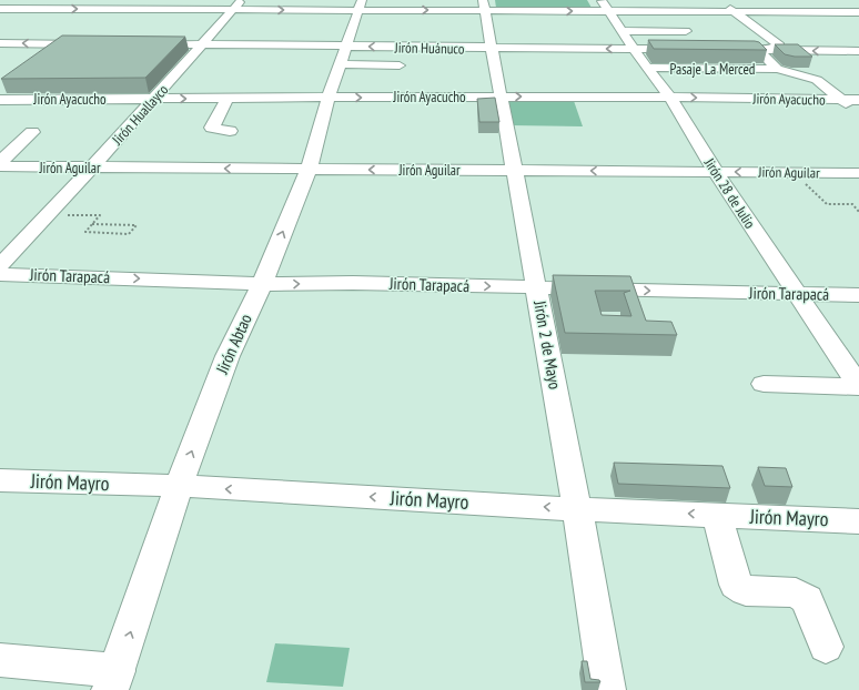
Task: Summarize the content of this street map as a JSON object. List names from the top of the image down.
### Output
{
  "streets": {
    "street": [
      "Jirón Huánuco",
      "Pasaje La Merced",
      "Jirón Ayacucho",
      "Jirón Huallayco",
      "Jirón Aguilar",
      "Jirón 28 de Julio",
      "Jirón Tarapacá",
      "Jirón Abtao",
      "Jirón 2 de Mayo",
      "Jirón Mayro"
    ]
  },
  "crossings": [
    ["Jirón Huánuco", "Jirón Huallayco"],
    ["Jirón Huánuco", "Jirón 28 de Julio"],
    ["Jirón Huánuco", "Jirón Abtao"],
    ["Jirón Huánuco", "Jirón 2 de Mayo"],
    ["Pasaje La Merced", "Jirón 28 de Julio"],
    ["Jirón Ayacucho", "Jirón Huallayco"],
    ["Jirón Ayacucho", "Jirón 28 de Julio"],
    ["Jirón Ayacucho", "Jirón Abtao"],
    ["Jirón Ayacucho", "Jirón 2 de Mayo"],
    ["Jirón Huallayco", "Jirón Aguilar"],
    ["Jirón Aguilar", "Jirón 28 de Julio"],
    ["Jirón Aguilar", "Jirón Abtao"],
    ["Jirón Aguilar", "Jirón 2 de Mayo"],
    ["Jirón 28 de Julio", "Jirón Tarapacá"],
    ["Jirón Tarapacá", "Jirón Abtao"],
    ["Jirón Tarapacá", "Jirón 2 de Mayo"],
    ["Jirón Abtao", "Jirón Mayro"],
    ["Jirón 2 de Mayo", "Jirón Mayro"]
  ],
  "one_way": ["Jirón Tarapacá", "Jirón Abtao", "Jirón Mayro"]
}
